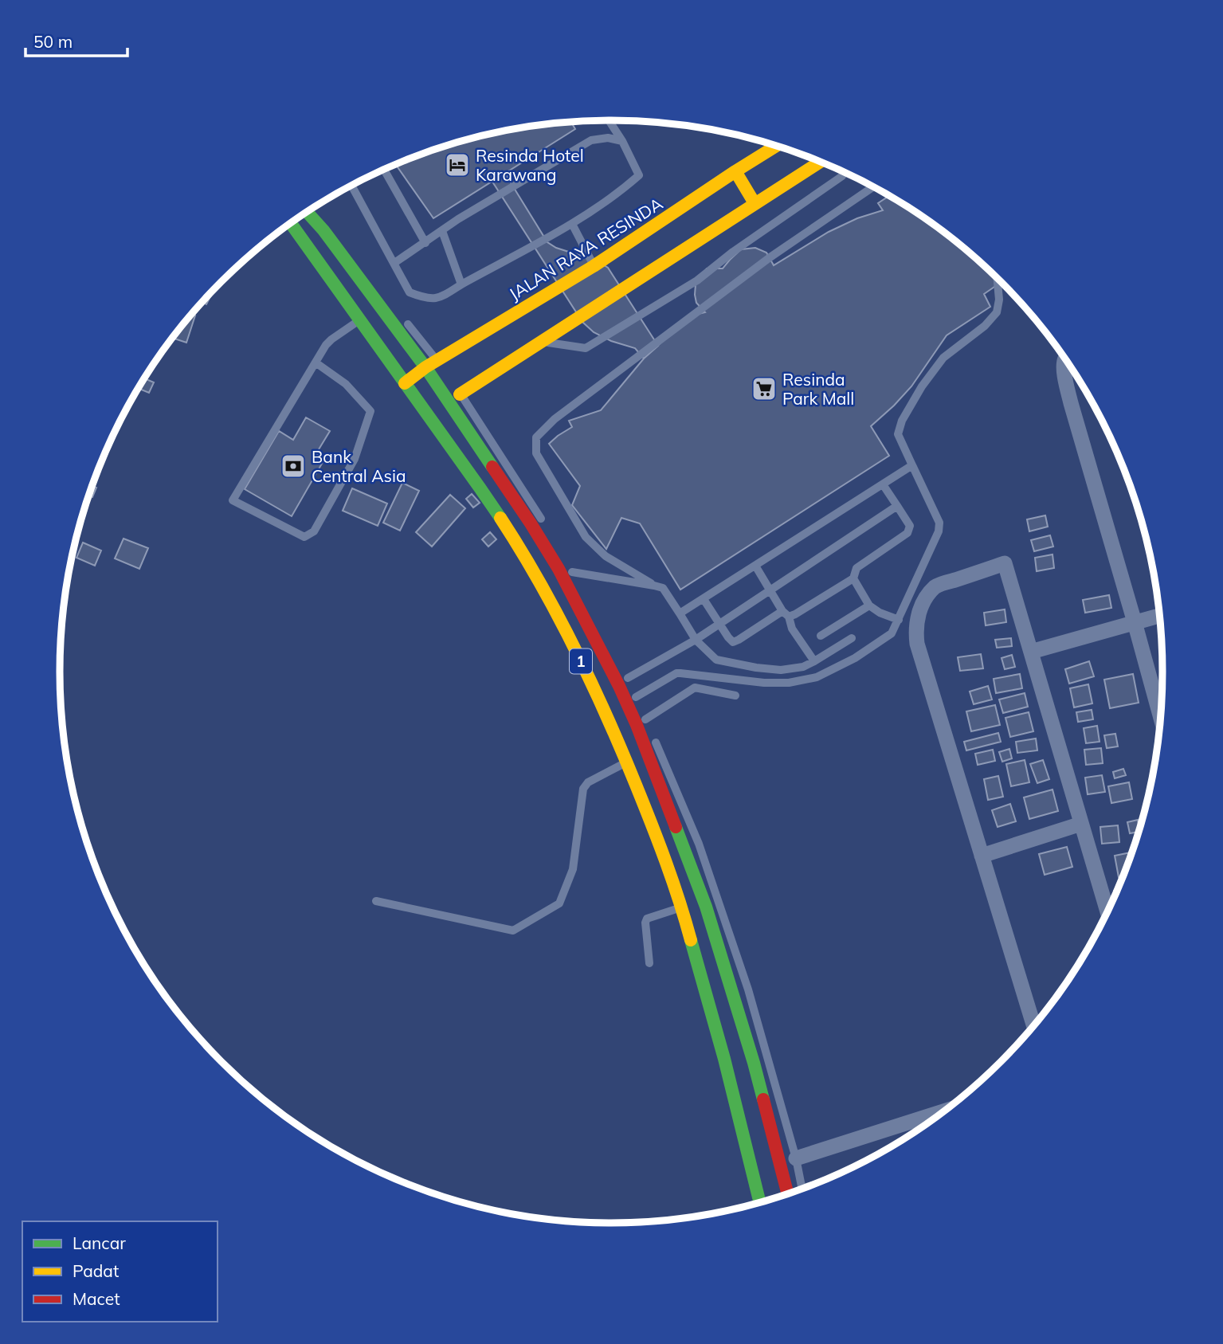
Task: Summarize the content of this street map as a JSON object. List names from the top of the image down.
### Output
{
  "streets": {
    "main road": ["JALAN RAYA RESINDA", "1"]
  },
  "crossings": [
    ["JALAN RAYA RESINDA", "1"]
  ],
  "places": {
    "hotel": ["Resinda Hotel Karawang"],
    "supermarket": ["Resinda Park Mall"],
    "bank": ["Bank Central Asia"]
  },
  "legend": ["Lancar", "Padat", "Macet"],
  "scale_bar": "50 m"
}
